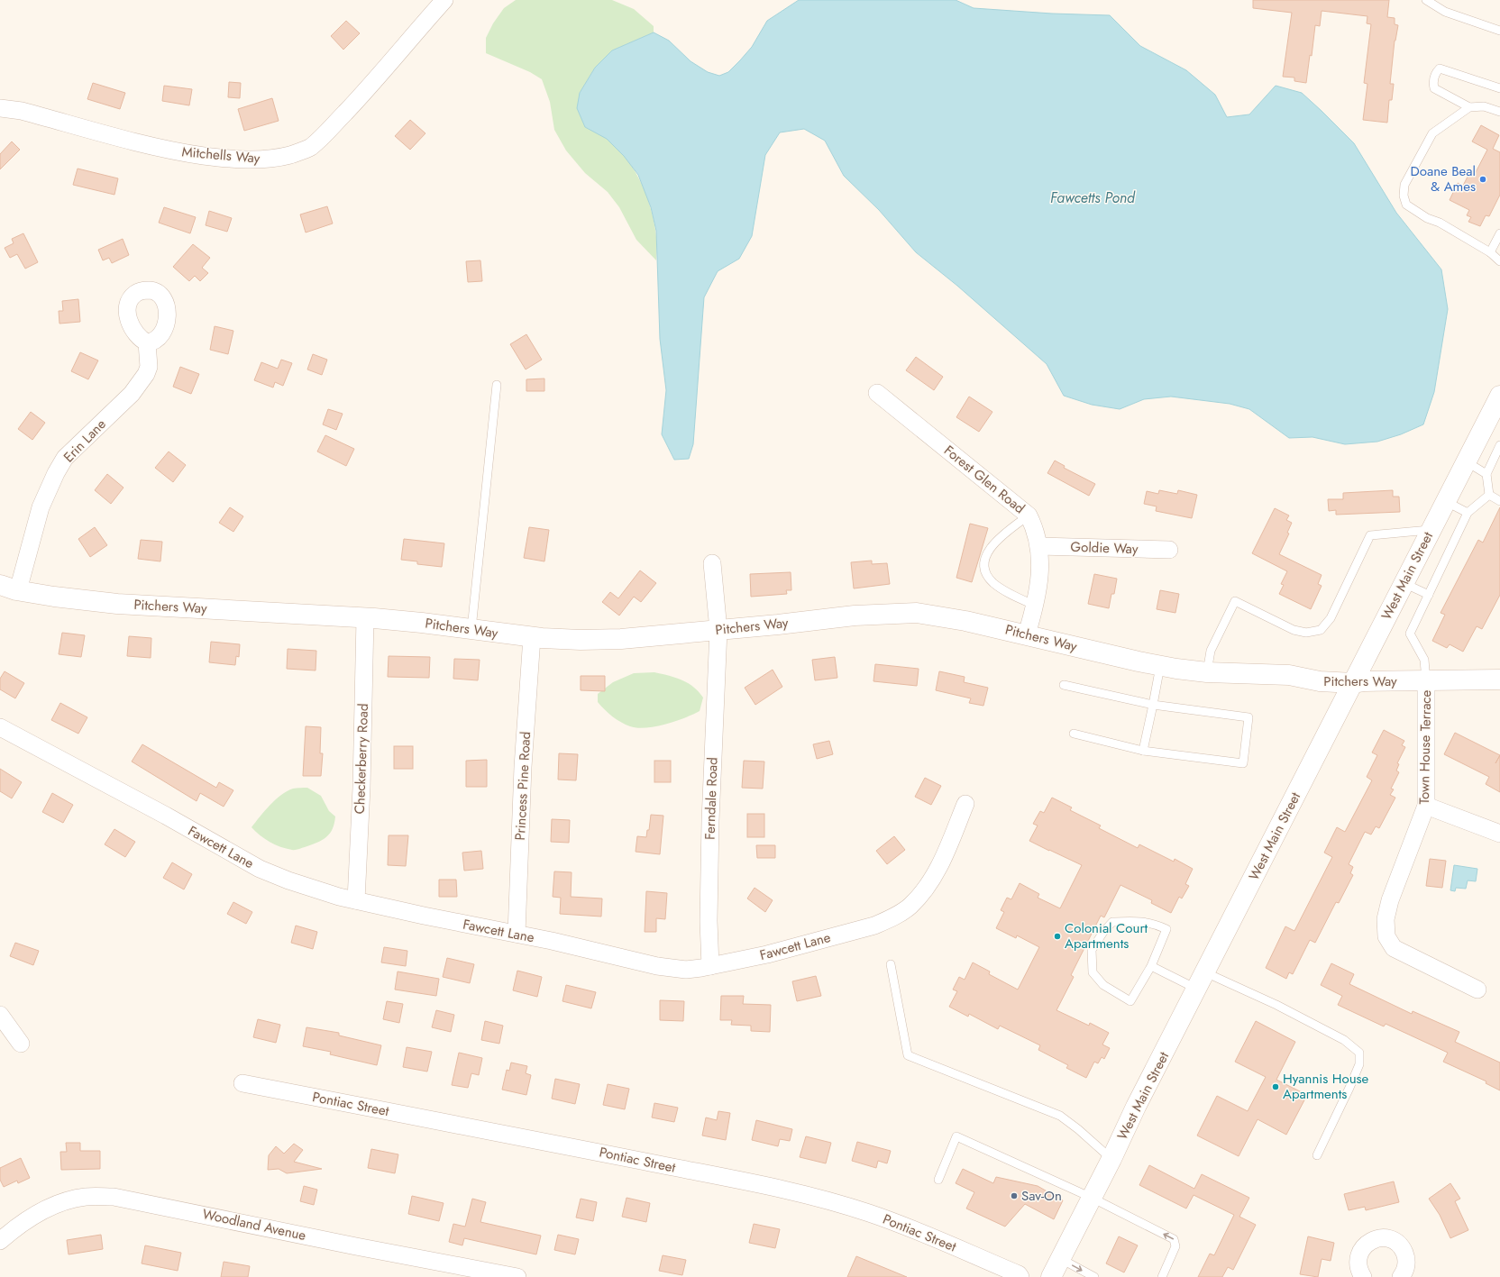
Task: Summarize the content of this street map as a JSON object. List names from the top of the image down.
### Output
{
  "streets": {
    "main road": ["West Main Street", "Pitchers Way"],
    "street": [
      "Mitchells Way",
      "Erin Lane",
      "Forest Glen Road",
      "Goldie Way",
      "Town House Terrace",
      "Checkerberry Road",
      "Princess Pine Road",
      "Ferndale Road",
      "Fawcett Lane",
      "Pontiac Street",
      "Woodland Avenue"
    ]
  },
  "crossings": [
    ["Erin Lane", "Pitchers Way"],
    ["Forest Glen Road", "Goldie Way"],
    ["Forest Glen Road", "Pitchers Way"],
    ["West Main Street", "Pitchers Way"],
    ["Pitchers Way", "Town House Terrace"],
    ["Pitchers Way", "Checkerberry Road"],
    ["Pitchers Way", "Princess Pine Road"],
    ["Pitchers Way", "Ferndale Road"],
    ["Checkerberry Road", "Fawcett Lane"],
    ["Princess Pine Road", "Fawcett Lane"],
    ["Ferndale Road", "Fawcett Lane"]
  ],
  "water": ["Fawcetts Pond"],
  "places": [
    "Doane Beal & Ames",
    "Colonial Court Apartments",
    "Hyannis House Apartments",
    "Sav-On"
  ]
}
